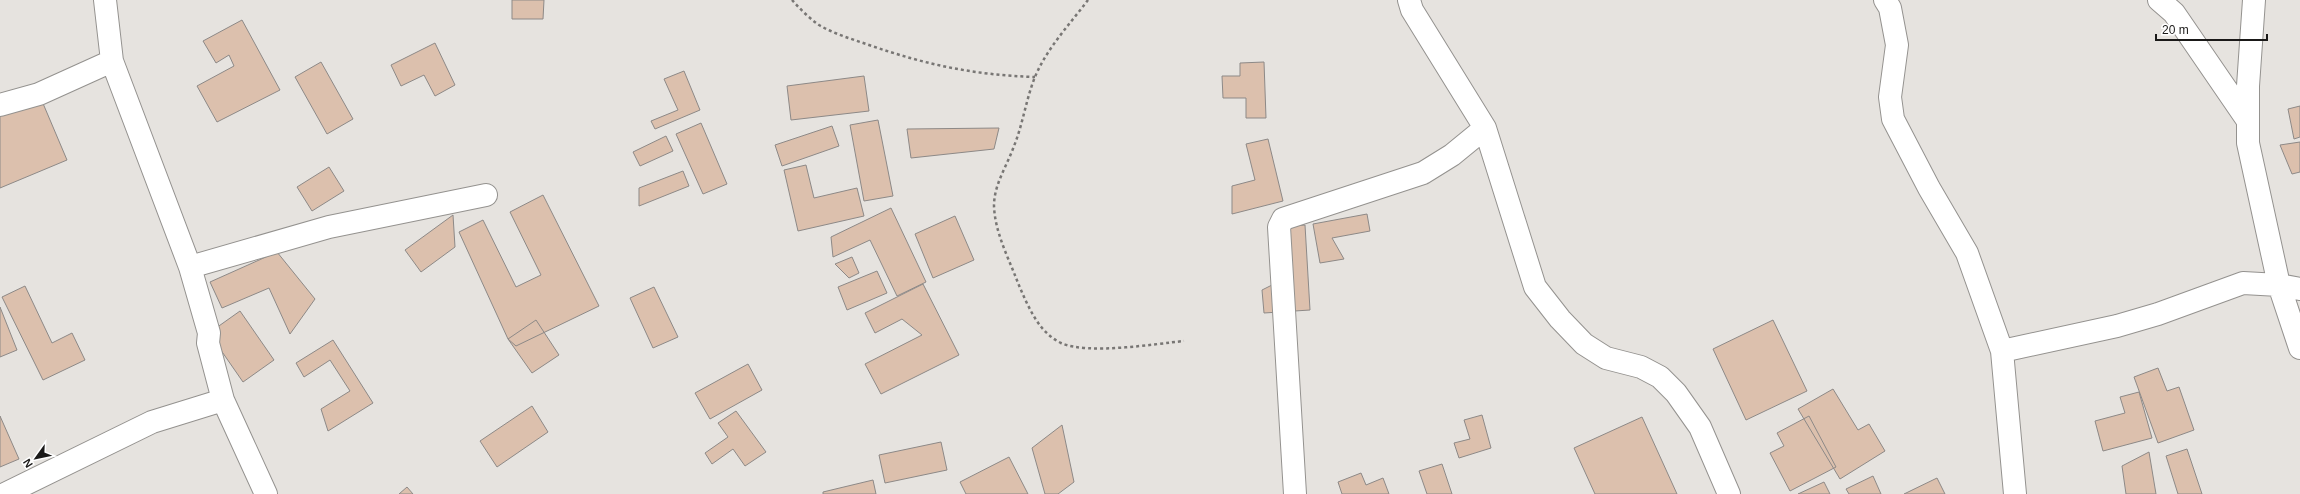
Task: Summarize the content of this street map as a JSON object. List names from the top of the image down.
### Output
{
  "scale_bar": "20 m",
  "north": "bottom left"
}
